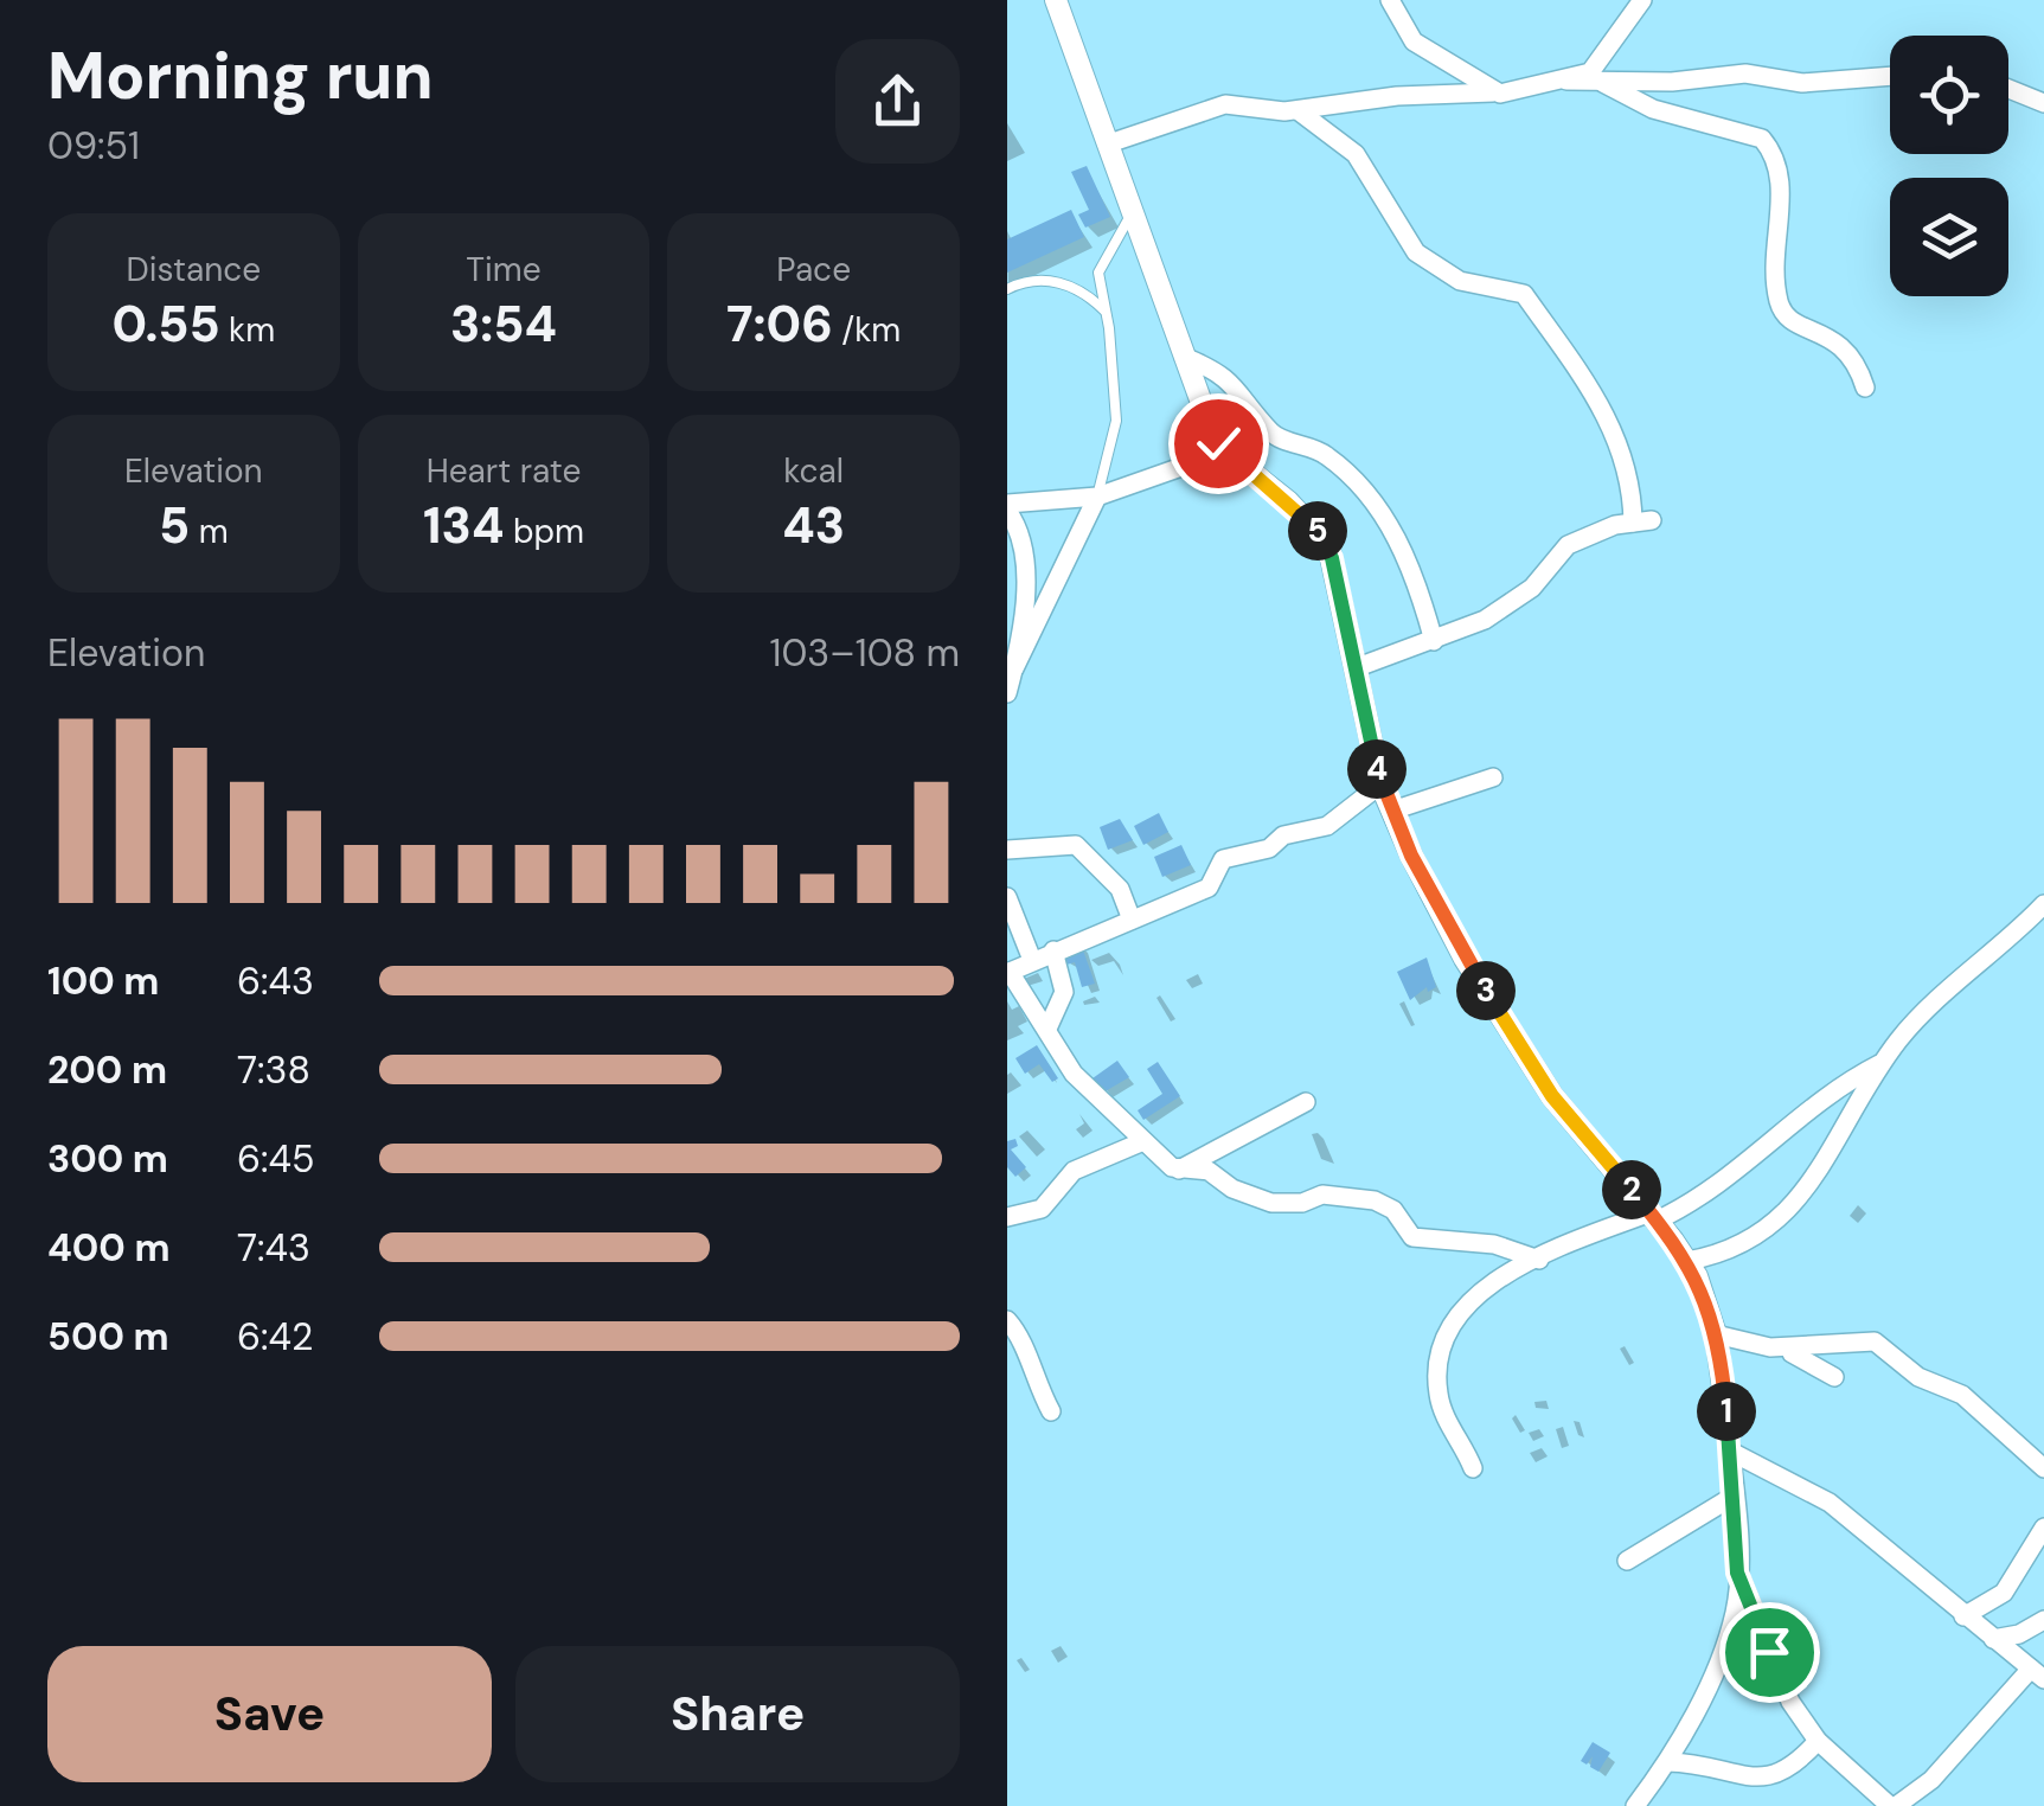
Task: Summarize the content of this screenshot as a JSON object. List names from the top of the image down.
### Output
{
  "page": {
    "heading": ["Morning run", "09:51"],
    "stats": [
      ["Distance", "0.55 km"],
      ["Time", "3:54"],
      ["Pace", "7:06 /km"],
      ["Elevation", "5 m"],
      ["Heart rate", "134 bpm"],
      ["kcal", "43"]
    ],
    "pins": [
      "5",
      "4",
      "3",
      "2",
      "1"
    ],
    "chart": ["Elevation", "103–108 m"],
    "list": [
      {
        "name": "100 m",
        "note": "6:43"
      },
      {
        "name": "200 m",
        "note": "7:38"
      },
      {
        "name": "300 m",
        "note": "6:45"
      },
      {
        "name": "400 m",
        "note": "7:43"
      },
      {
        "name": "500 m",
        "note": "6:42"
      }
    ],
    "buttons": ["Save", "Share"]
  }
}
